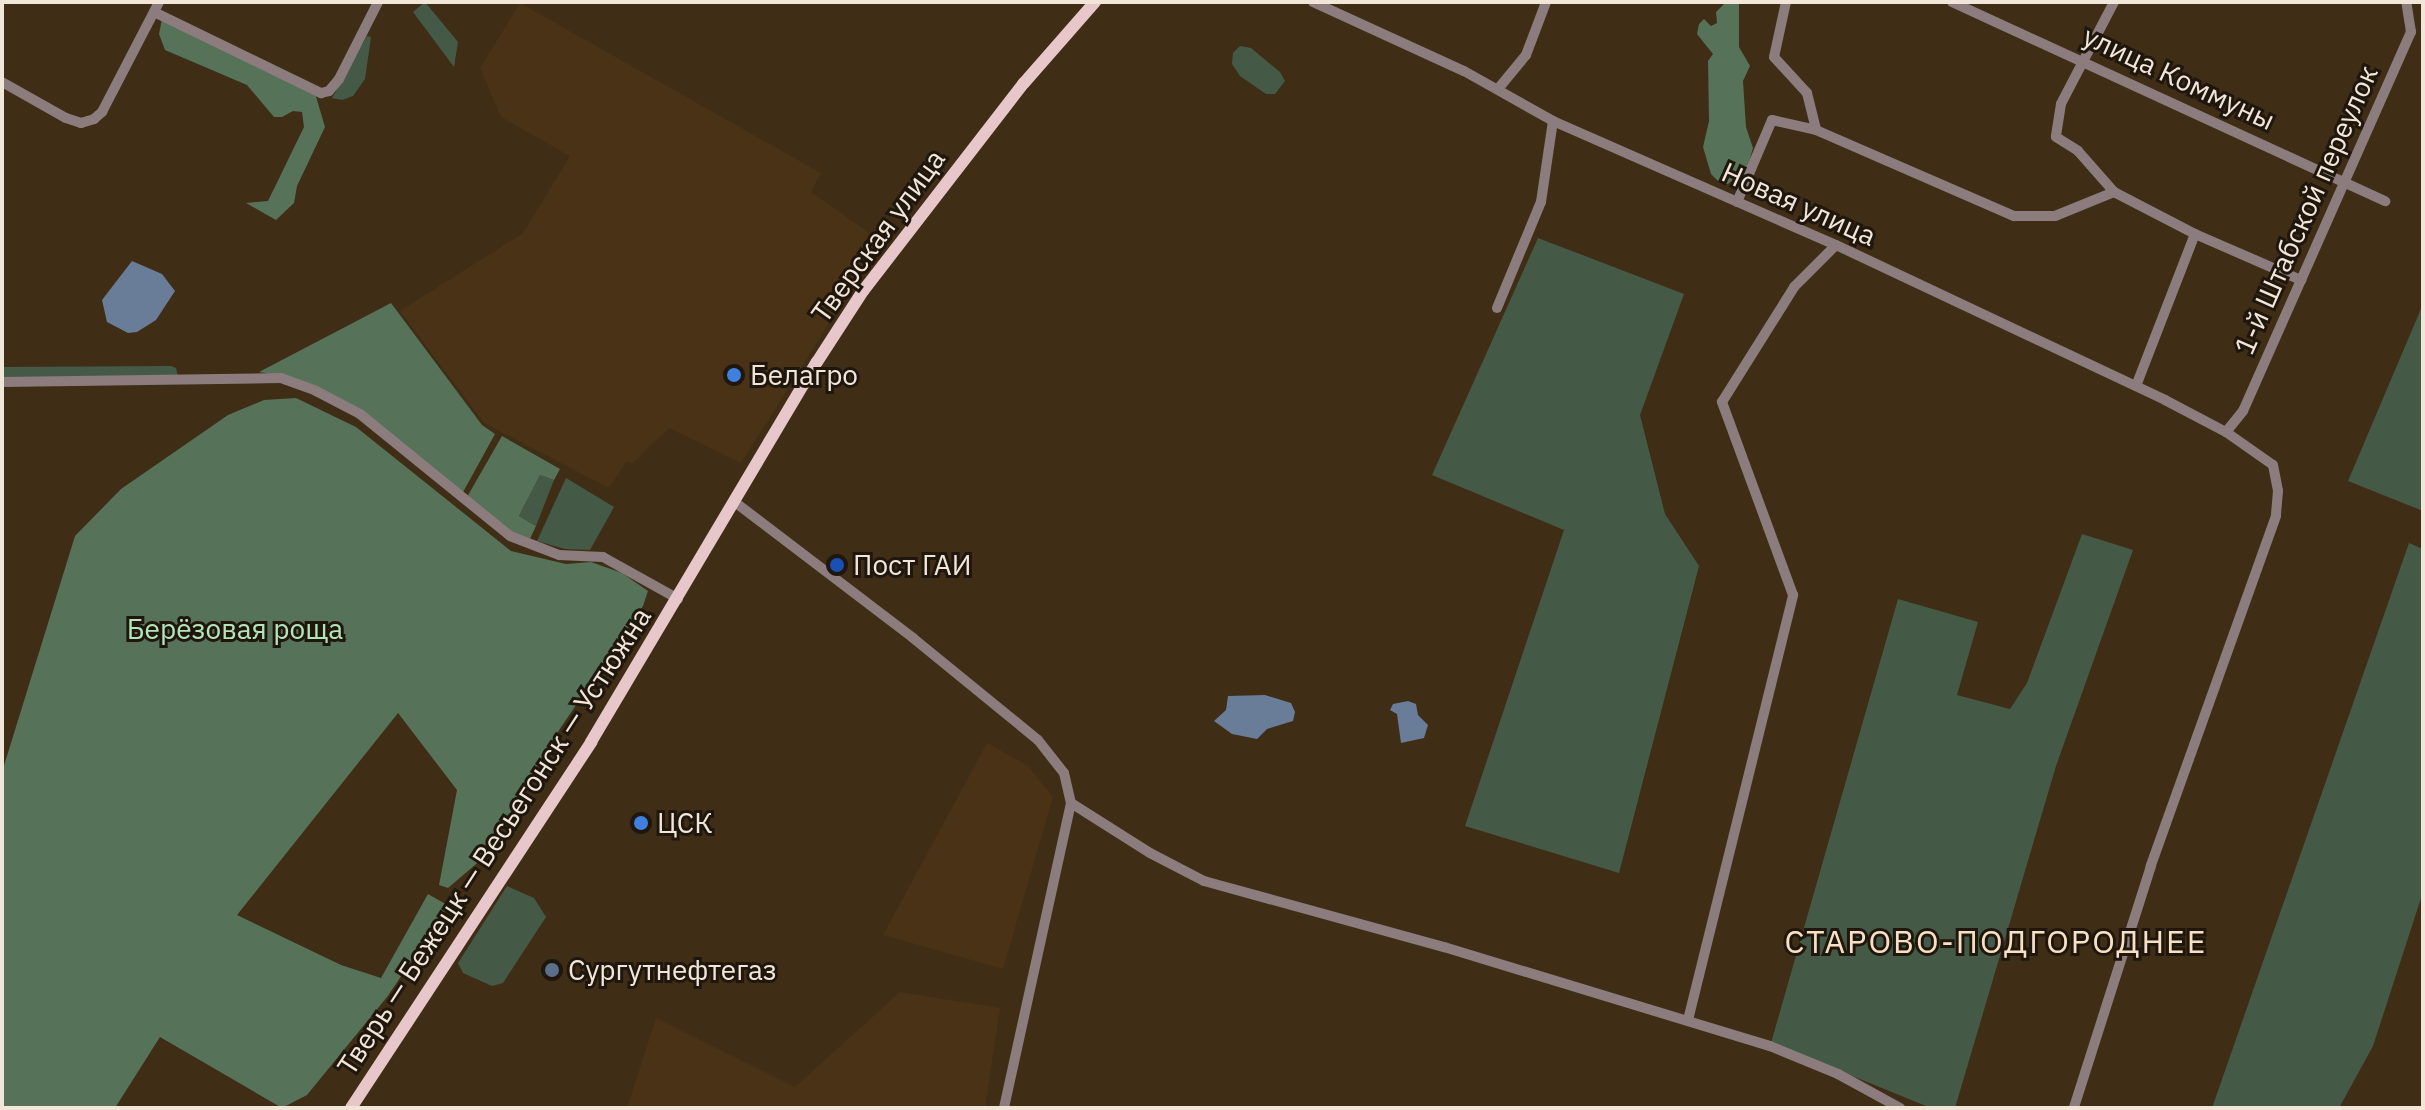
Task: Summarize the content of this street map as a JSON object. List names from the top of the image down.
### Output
{
  "streets": {
    "main road": ["Тверская улица", "Тверь — Бежецк — Весьегонск — Устюжна"],
    "street": ["улица Коммуны", "Новая улица", "1-й Штабской переулок"]
  },
  "crossings": [
    ["улица Коммуны", "1-й Штабской переулок"],
    ["Новая улица", "1-й Штабской переулок"],
    ["Тверская улица", "Тверь — Бежецк — Весьегонск — Устюжна"]
  ],
  "districts": ["СТАРОВО-ПОДГОРОДНЕЕ"],
  "parks": ["Берёзовая роща"],
  "places": [
    "Белагро",
    "Пост ГАИ",
    "ЦСК",
    "Сургутнефтегаз"
  ]
}
